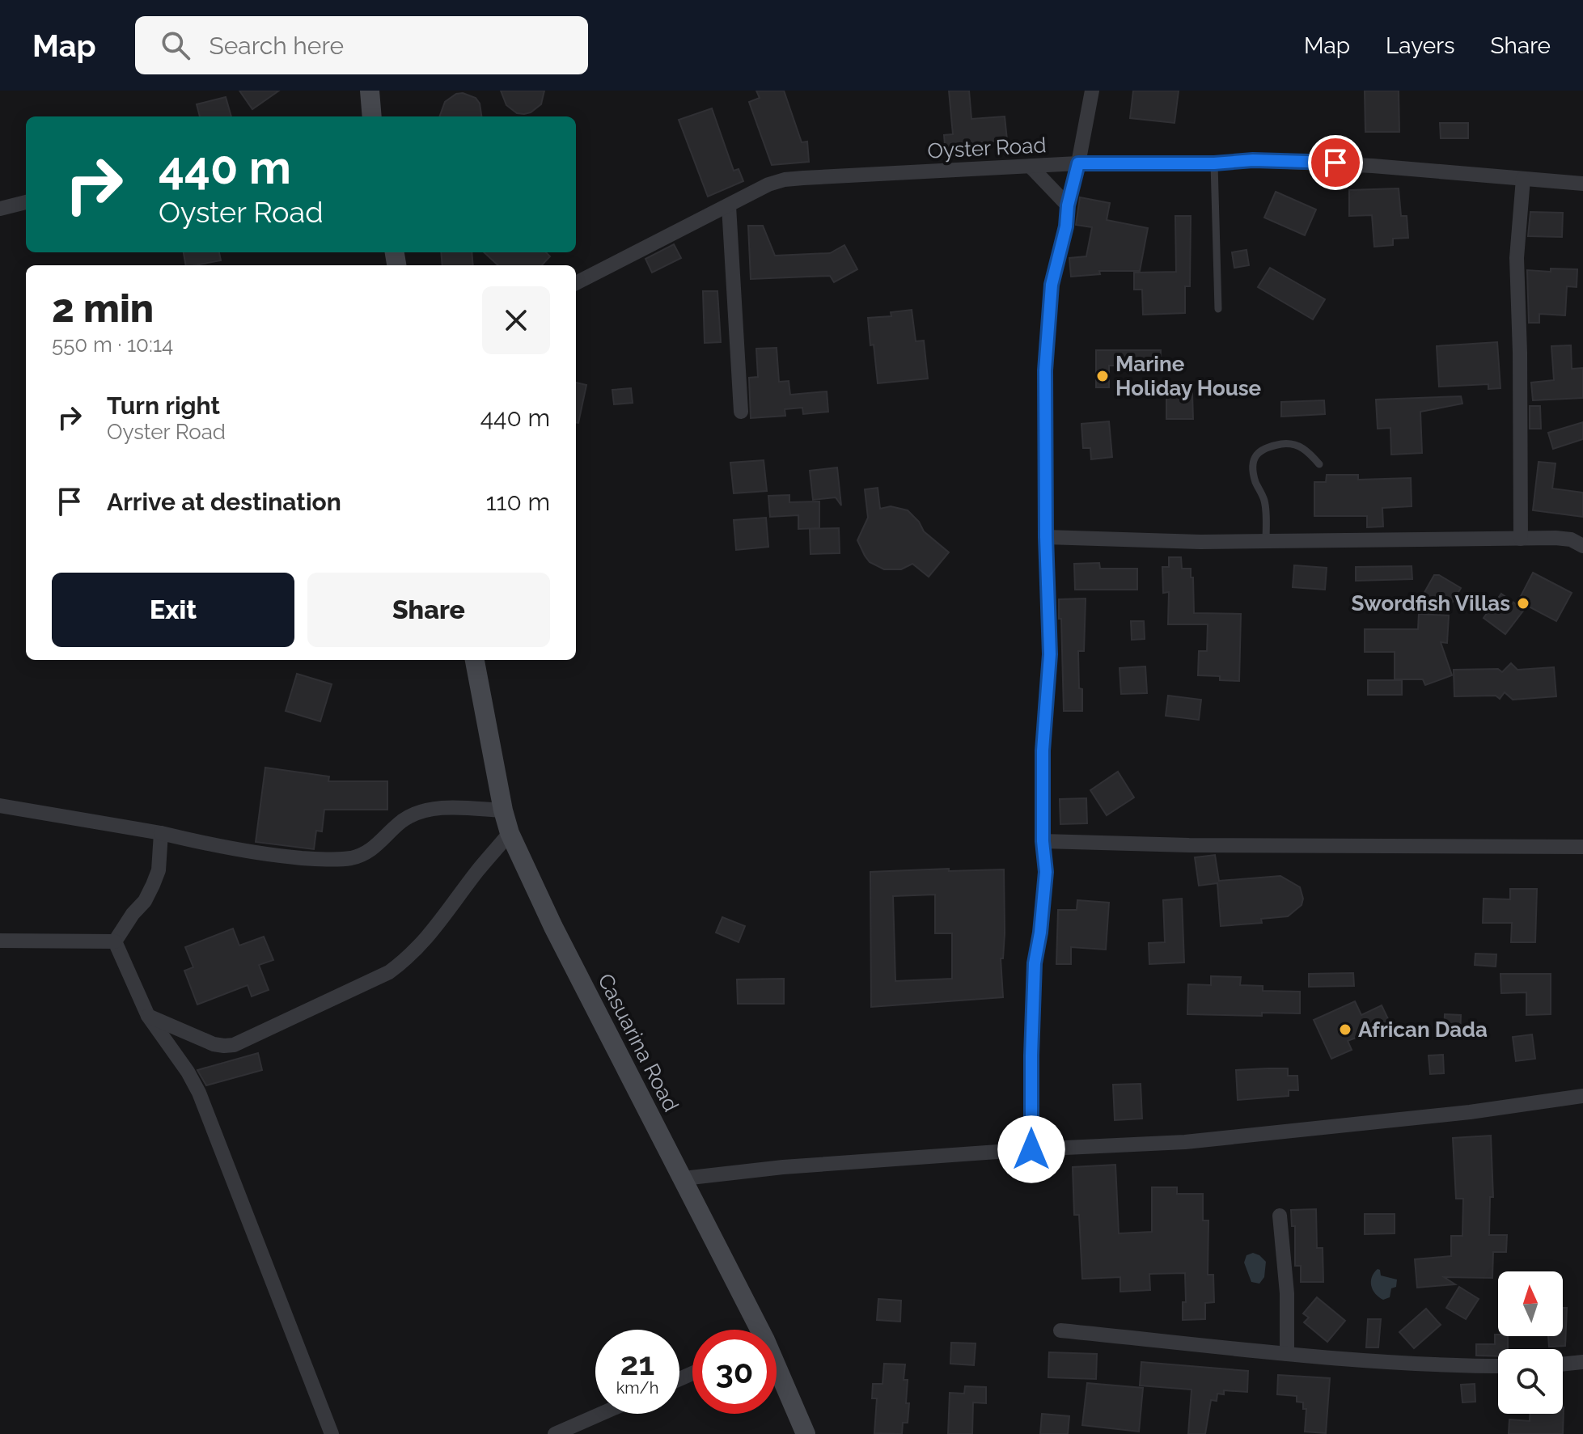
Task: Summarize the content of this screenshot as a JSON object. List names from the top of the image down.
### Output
{
  "streets": {
    "street": ["Oyster Road", "Casuarina Road"]
  },
  "places": ["Marine Holiday House", "Swordfish Villas", "African Dada"],
  "north": "top",
  "page": {
    "header": "Map",
    "search": "Search here",
    "nav": ["Map", "Layers", "Share"],
    "turn": ["440 m", "Oyster Road"],
    "heading": ["2 min", "550 m · 10:14"],
    "list": [
      {
        "name": "Turn right",
        "note": "Oyster Road",
        "value": "440 m"
      },
      {
        "name": "Arrive at destination",
        "value": "110 m"
      }
    ],
    "buttons": ["Exit", "Share"],
    "speed": "21 km/h",
    "limit": "30"
  }
}
